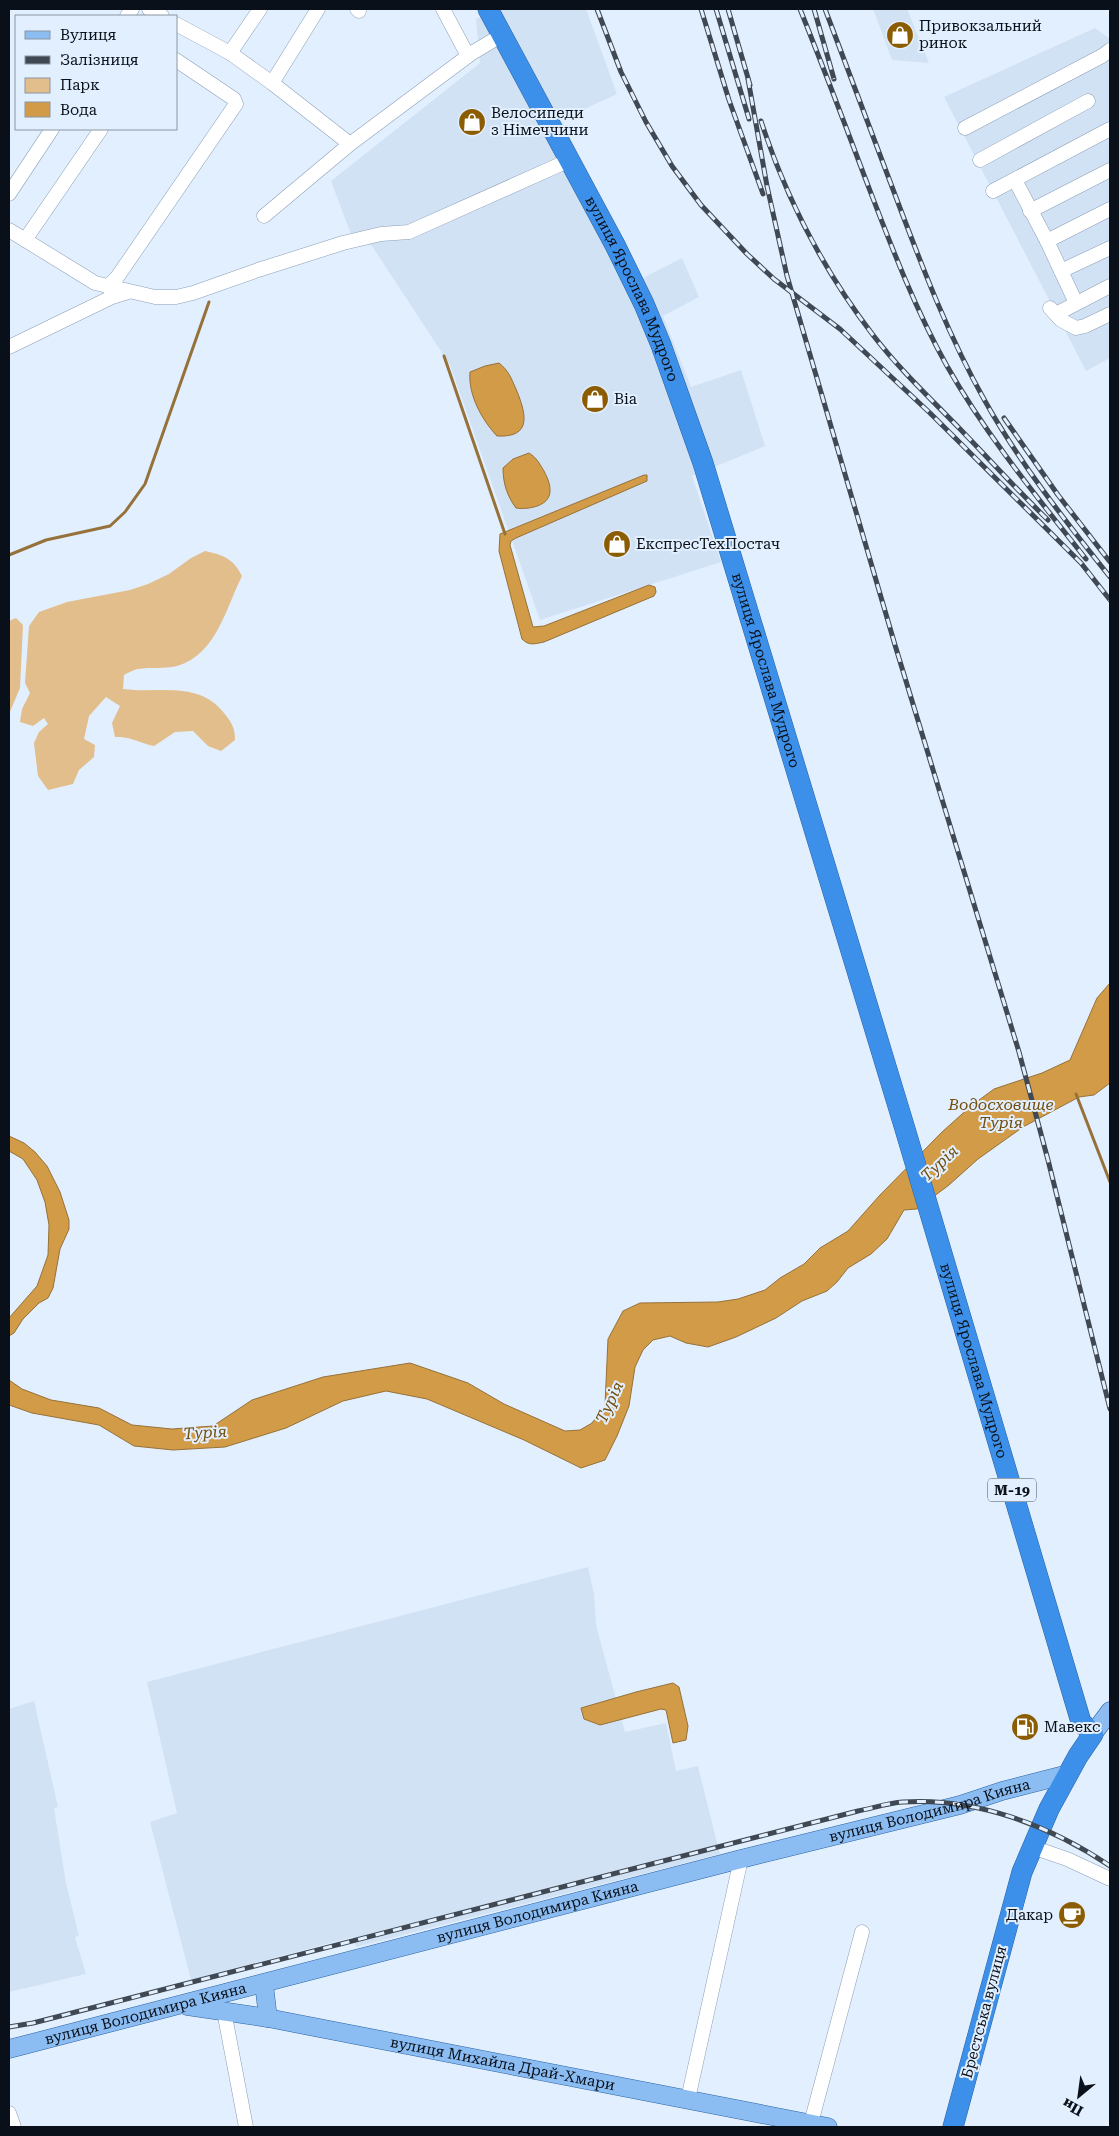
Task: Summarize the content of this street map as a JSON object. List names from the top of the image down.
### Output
{
  "streets": {
    "highway": ["вулиця Ярослава Мудрого", "М-19", "Брестська вулиця"],
    "main road": ["вулиця Володимира Кияна", "вулиця Михайла Драй-Хмари"]
  },
  "crossings": [
    ["вулиця Ярослава Мудрого", "Брестська вулиця"],
    ["вулиця Володимира Кияна", "Брестська вулиця"],
    ["вулиця Володимира Кияна", "вулиця Михайла Драй-Хмари"]
  ],
  "water": ["Водосховище Турія", "Турія"],
  "places": {
    "shop": [
      "Привокзальний ринок",
      "Велосипеди з Німеччини",
      "Віа",
      "ЕкспресТехПостач"
    ],
    "fuel station": ["Мавекс"],
    "cafe": ["Дакар"]
  },
  "legend": [
    "Вулиця",
    "Залізниця",
    "Парк",
    "Вода"
  ],
  "north": "bottom left"
}
